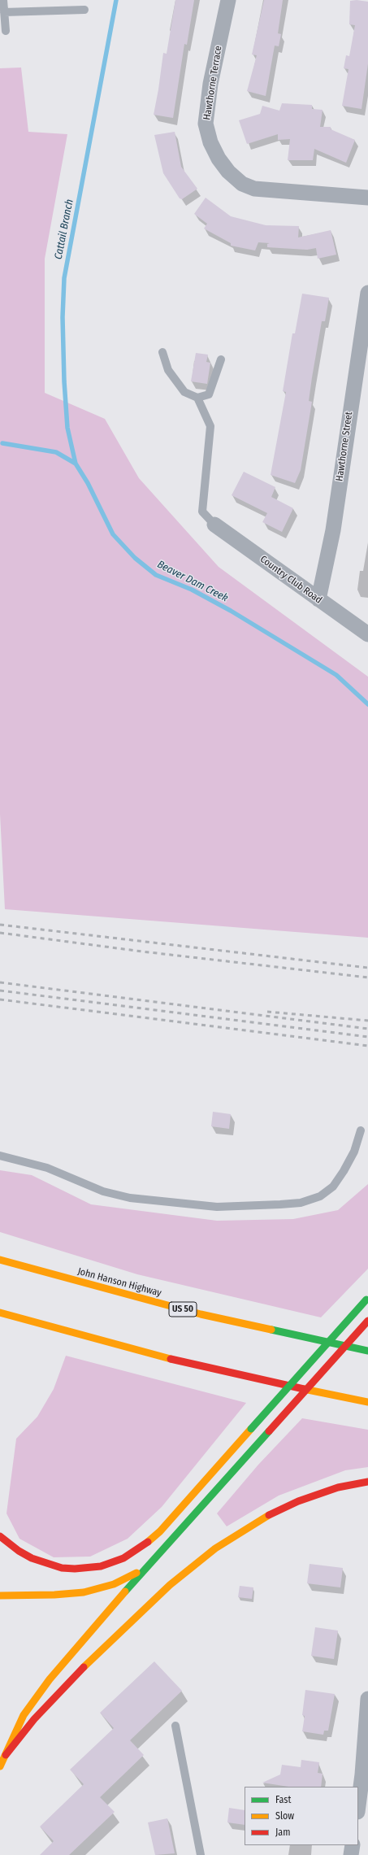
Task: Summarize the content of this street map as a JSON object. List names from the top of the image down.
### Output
{
  "streets": {
    "highway": ["John Hanson Highway", "US 50"],
    "street": ["Hawthorne Terrace", "Hawthorne Street", "Country Club Road"]
  },
  "crossings": [
    ["Hawthorne Street", "Country Club Road"]
  ],
  "water": ["Cattail Branch", "Beaver Dam Creek"],
  "legend": ["Fast", "Slow", "Jam"]
}
